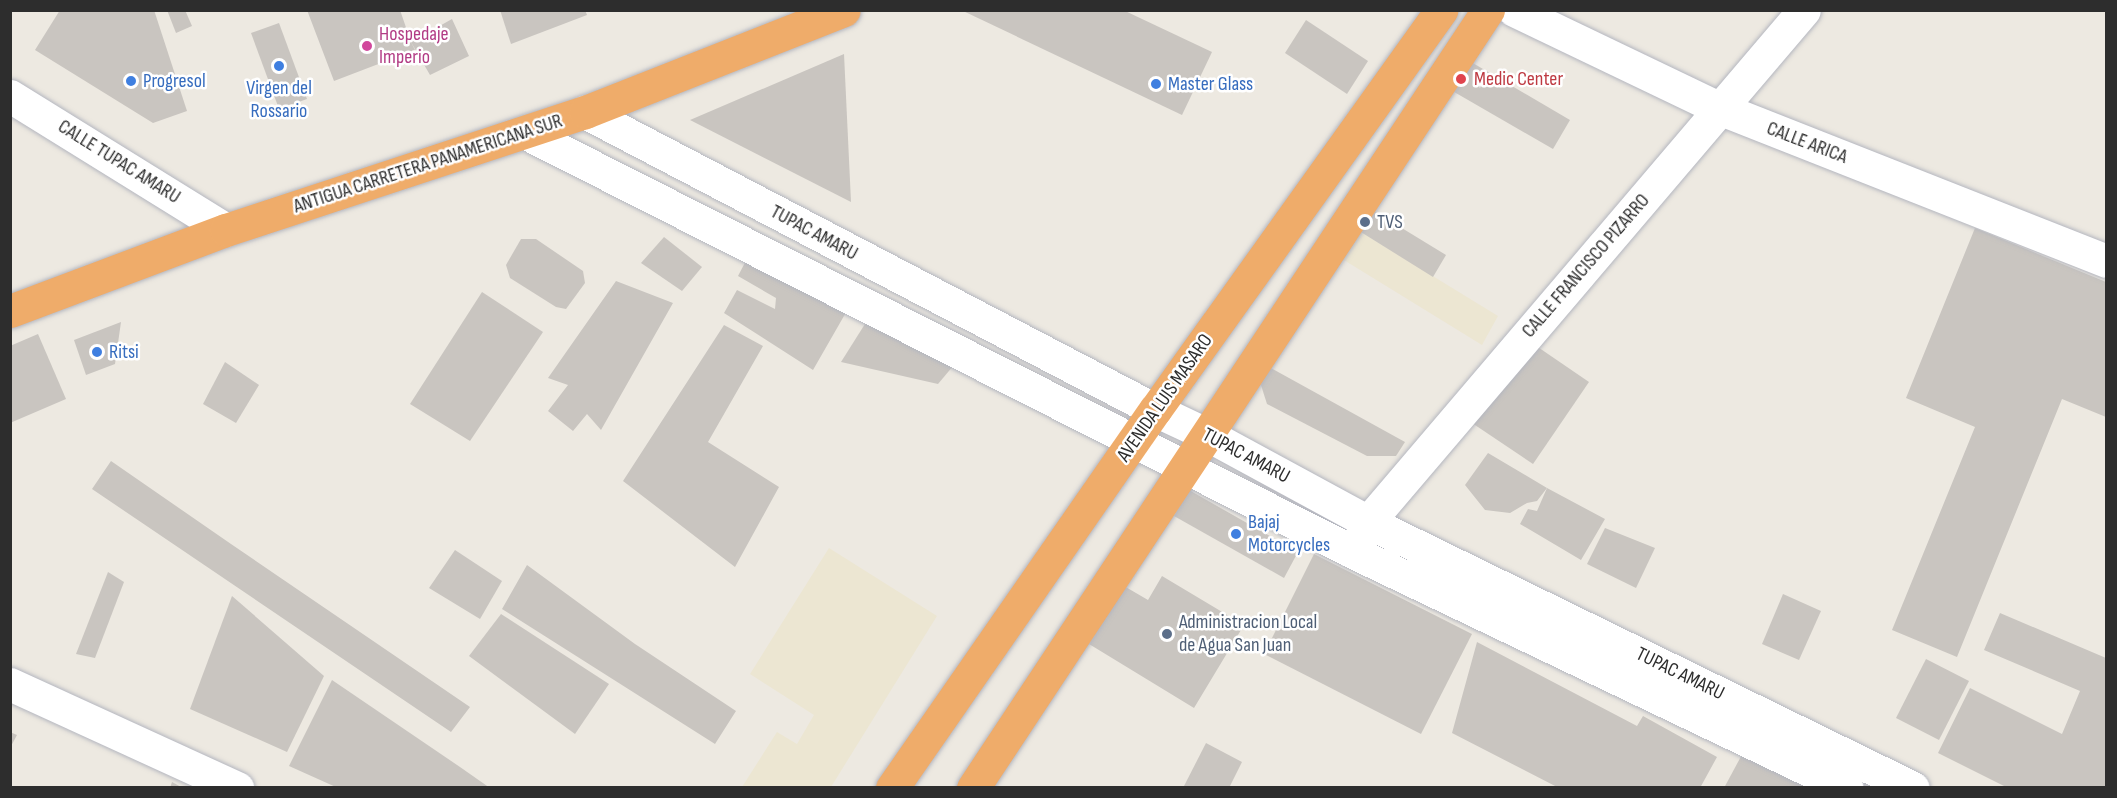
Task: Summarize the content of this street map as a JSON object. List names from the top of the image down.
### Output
{
  "streets": {
    "highway": ["ANTIGUA CARRETERA PANAMERICANA SUR", "AVENIDA LUIS MASARO"],
    "street": [
      "CALLE ARICA",
      "CALLE TUPAC AMARU",
      "TUPAC AMARU",
      "CALLE FRANCISCO PIZARRO"
    ]
  },
  "crossings": [
    ["CALLE ARICA", "CALLE FRANCISCO PIZARRO"],
    ["CALLE TUPAC AMARU", "ANTIGUA CARRETERA PANAMERICANA SUR"],
    ["ANTIGUA CARRETERA PANAMERICANA SUR", "TUPAC AMARU"],
    ["TUPAC AMARU", "CALLE FRANCISCO PIZARRO"],
    ["TUPAC AMARU", "AVENIDA LUIS MASARO"]
  ],
  "places": [
    "Hospedaje Imperio",
    "Virgen del Rossario",
    "Medic Center",
    "Progresol",
    "Master Glass",
    "TVS",
    "Ritsi",
    "Bajaj Motorcycles",
    "Administracion Local de Agua San Juan"
  ]
}
